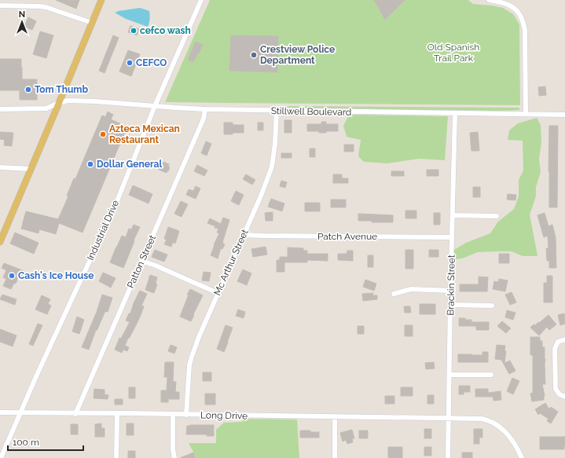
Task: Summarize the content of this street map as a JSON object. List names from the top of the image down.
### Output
{
  "streets": {
    "street": [
      "Stillwell Boulevard",
      "Industrial Drive",
      "Patch Avenue",
      "Patton Street",
      "Mc Arthur Street",
      "Brackin Street",
      "Long Drive"
    ]
  },
  "crossings": [
    ["Stillwell Boulevard", "Industrial Drive"],
    ["Stillwell Boulevard", "Patton Street"],
    ["Stillwell Boulevard", "Mc Arthur Street"],
    ["Stillwell Boulevard", "Brackin Street"],
    ["Industrial Drive", "Long Drive"],
    ["Patch Avenue", "Mc Arthur Street"],
    ["Patch Avenue", "Brackin Street"],
    ["Patton Street", "Long Drive"],
    ["Mc Arthur Street", "Long Drive"],
    ["Brackin Street", "Long Drive"]
  ],
  "parks": ["Old Spanish Trail Park"],
  "places": [
    "cefco wash",
    "Crestview Police Department",
    "CEFCO",
    "Tom Thumb",
    "Azteca Mexican Restaurant",
    "Dollar General",
    "Cash's Ice House"
  ],
  "scale_bar": "100 m",
  "north": "top"
}
